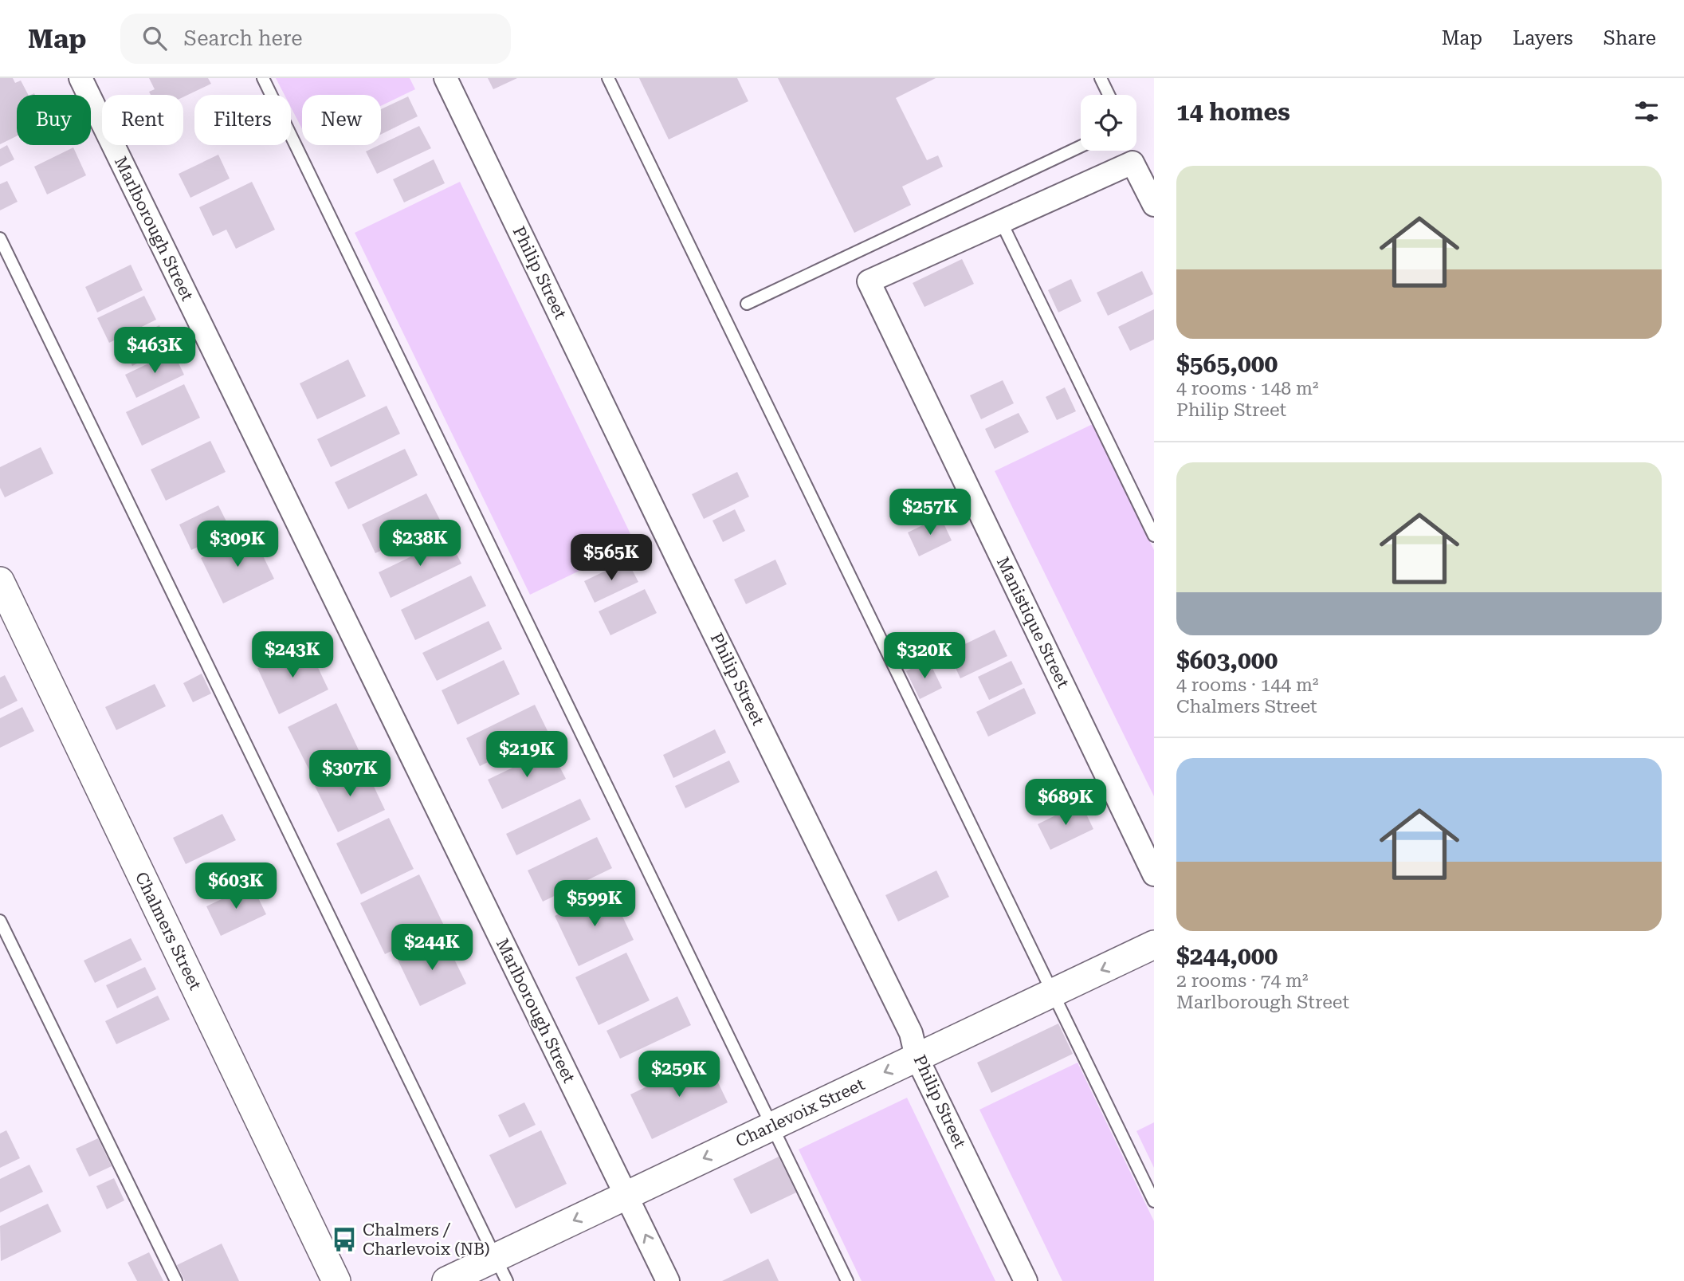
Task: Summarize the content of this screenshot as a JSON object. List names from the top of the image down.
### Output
{
  "streets": {
    "street": [
      "Marlborough Street",
      "Philip Street",
      "Manistique Street",
      "Chalmers Street",
      "Charlevoix Street"
    ]
  },
  "crossings": [
    ["Marlborough Street", "Charlevoix Street"],
    ["Philip Street", "Charlevoix Street"]
  ],
  "one_way": ["Charlevoix Street"],
  "places": {
    "bus stop": ["Chalmers / Charlevoix (NB)"]
  },
  "page": {
    "header": "Map",
    "search": "Search here",
    "nav": ["Map", "Layers", "Share"],
    "heading": "14 homes",
    "chip": [
      "Buy",
      "Rent",
      "Filters",
      "New"
    ],
    "list": [
      {
        "name": "$565,000",
        "note": "4 rooms · 148 m² · Philip Street"
      },
      {
        "name": "$603,000",
        "note": "4 rooms · 144 m² · Chalmers Street"
      },
      {
        "name": "$244,000",
        "note": "2 rooms · 74 m² · Marlborough Street"
      }
    ],
    "price": [
      "$463K",
      "$257K",
      "$238K",
      "$309K",
      "$565K",
      "$243K",
      "$320K",
      "$219K",
      "$307K",
      "$689K",
      "$603K",
      "$599K",
      "$244K",
      "$259K"
    ]
  }
}
